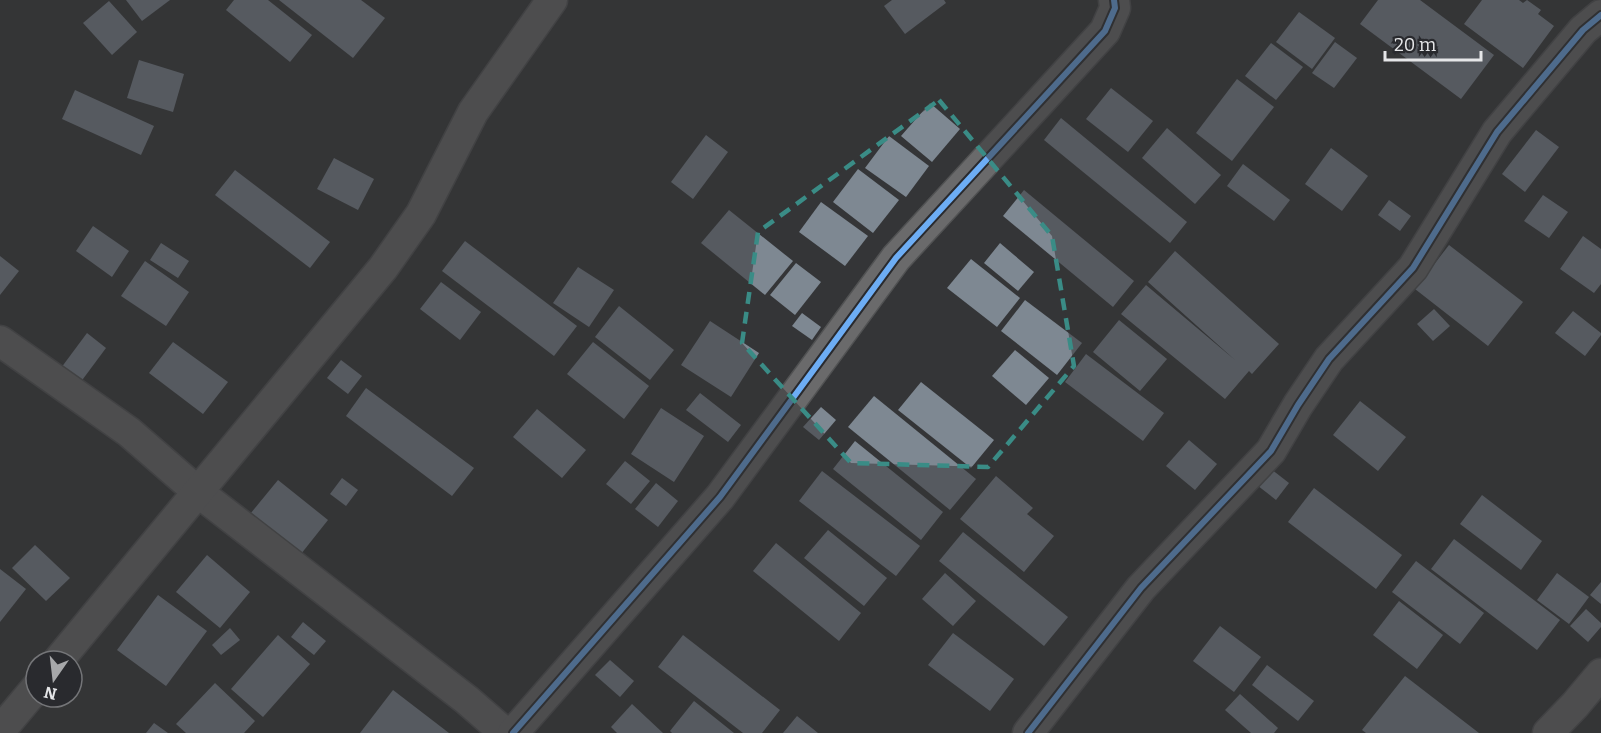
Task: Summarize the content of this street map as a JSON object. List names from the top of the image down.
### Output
{
  "scale_bar": "20 m",
  "north": "bottom"
}
